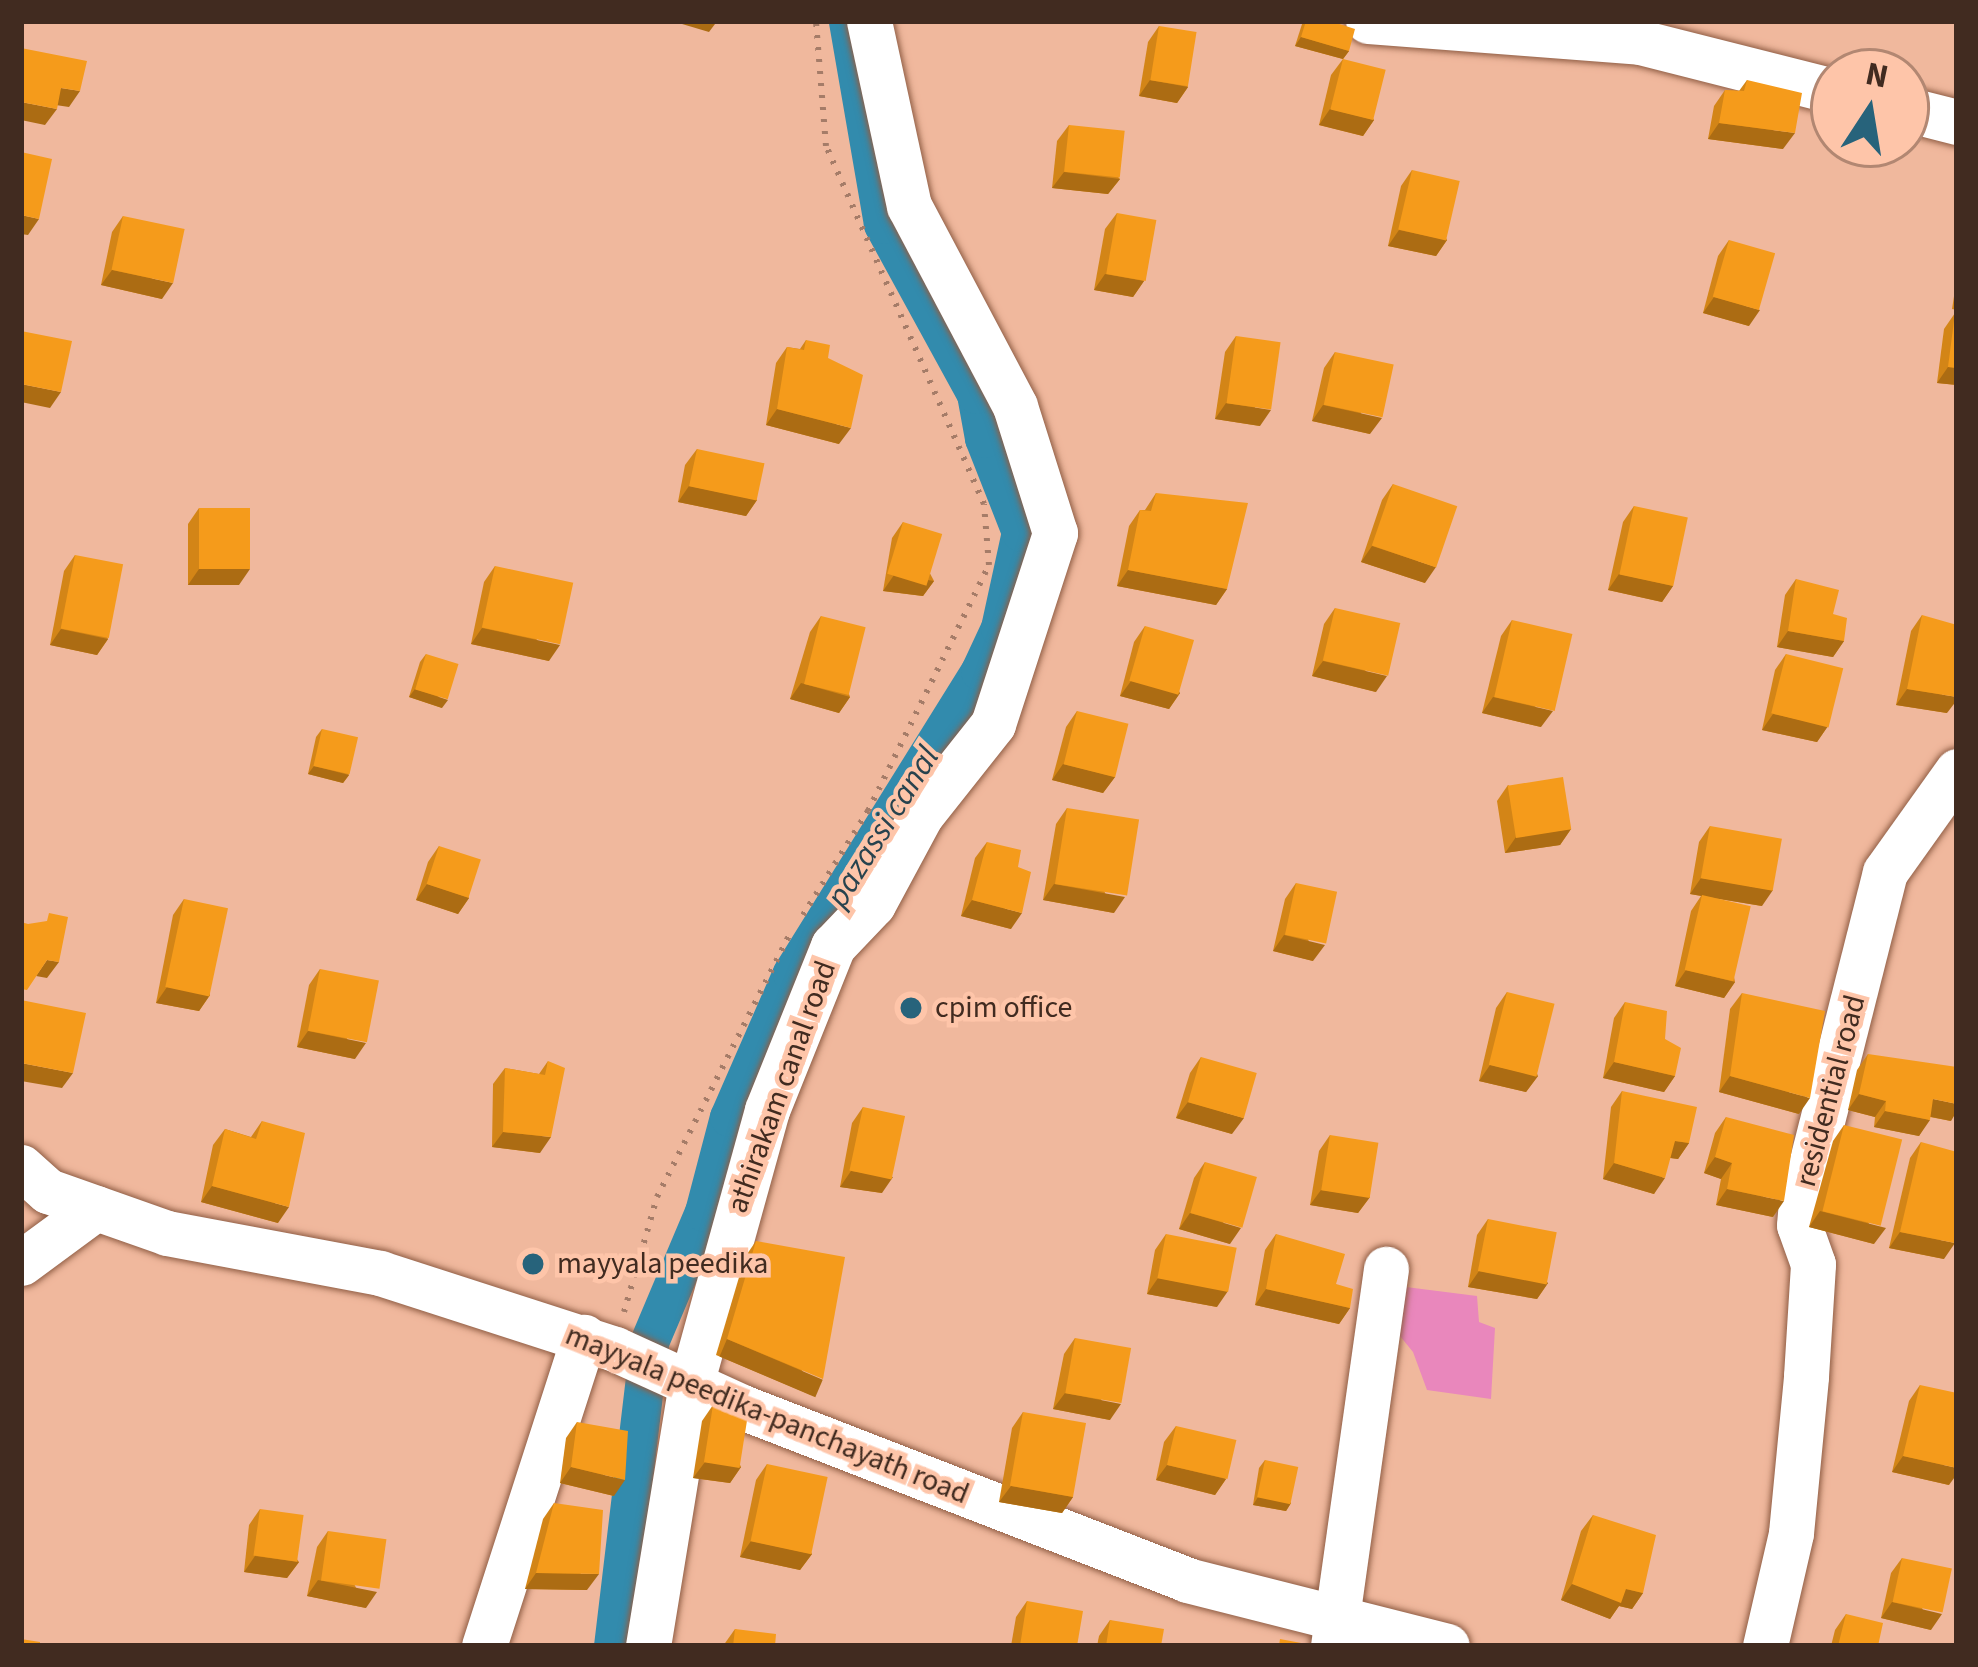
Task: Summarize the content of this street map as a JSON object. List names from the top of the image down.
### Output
{
  "streets": {
    "street": ["athirakam canal road", "residential road", "mayyala peedika-panchayath road"]
  },
  "crossings": [
    ["athirakam canal road", "mayyala peedika-panchayath road"]
  ],
  "water": ["pazassi canal"],
  "places": ["cpim office", "mayyala peedika"],
  "north": "top"
}
